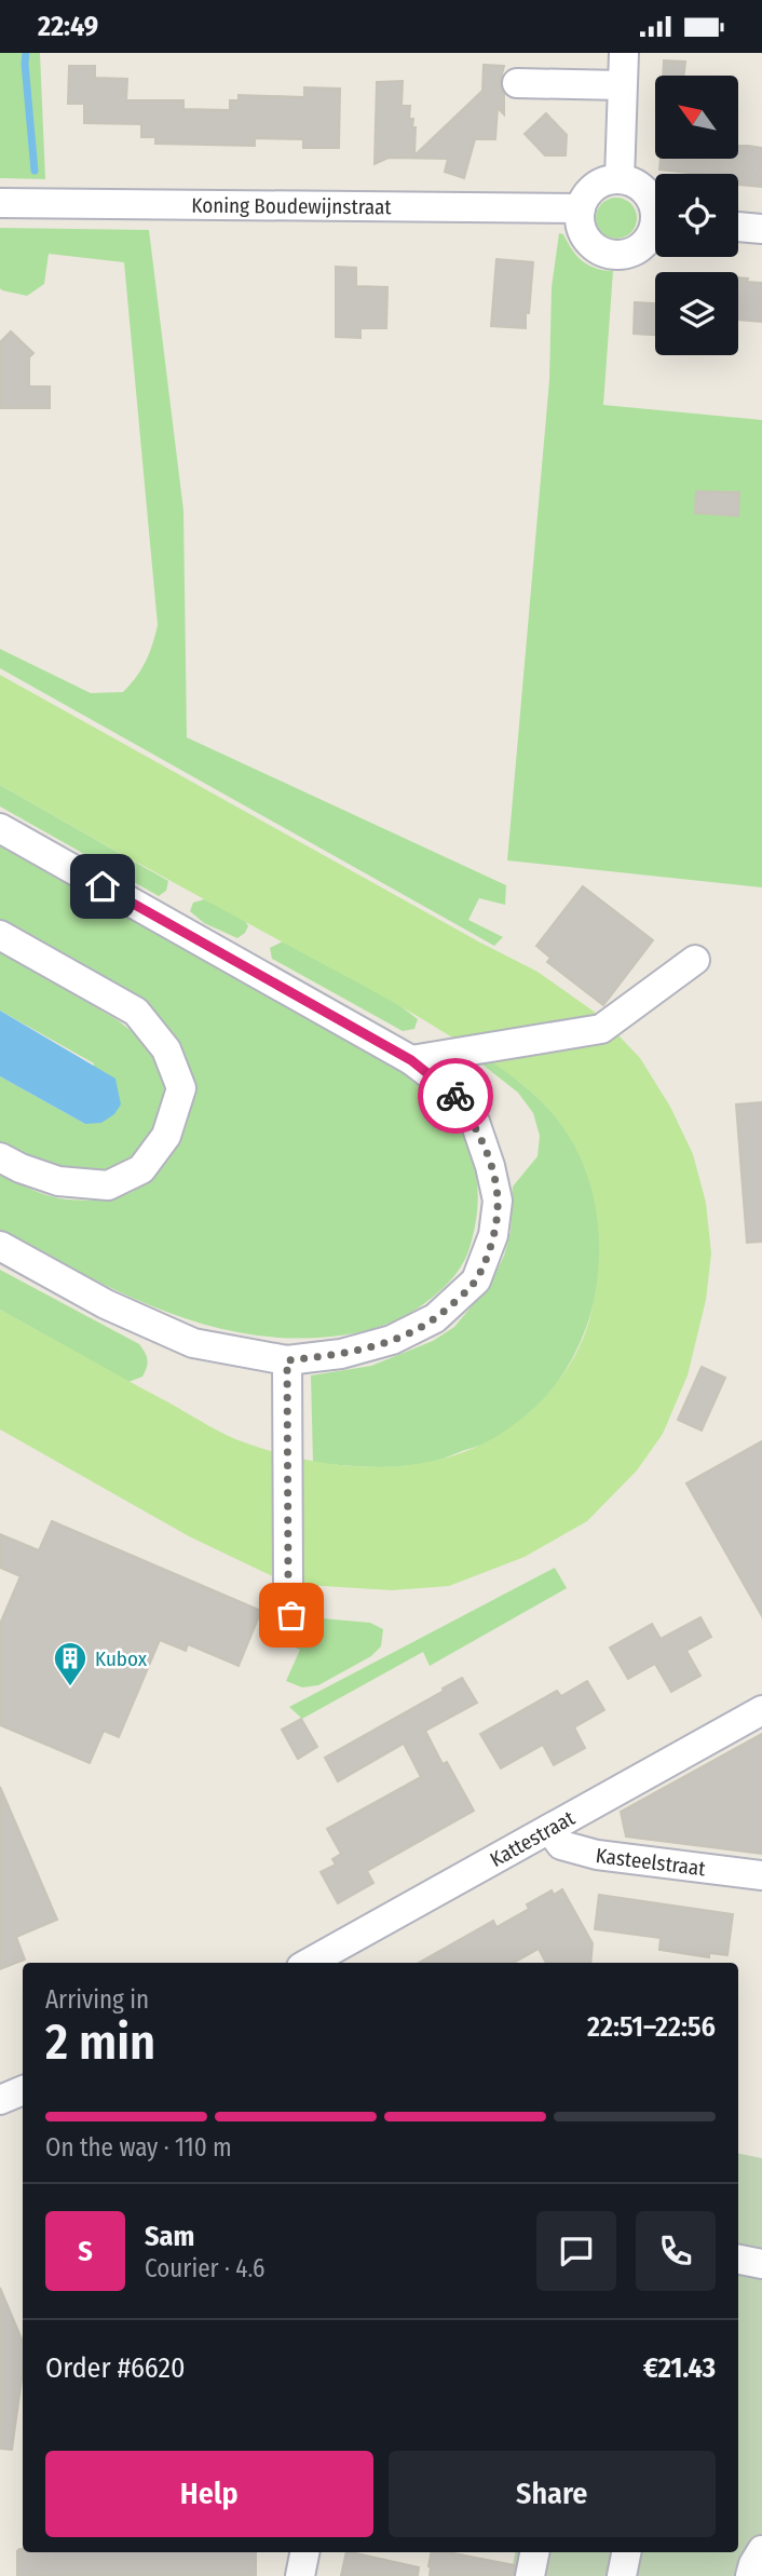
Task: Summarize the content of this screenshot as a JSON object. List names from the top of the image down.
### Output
{
  "streets": {
    "street": ["Koning Boudewijnstraat", "Kattestraat", "Kasteelstraat"]
  },
  "crossings": [
    ["Kattestraat", "Kasteelstraat"]
  ],
  "places": {
    "building": ["Kubox"]
  },
  "north": "top left",
  "page": {
    "status": "22:49",
    "heading": ["2 min", "Arriving in", "22:51–22:56"],
    "panel": [
      "Sam",
      "Courier · 4.6",
      "Order #6620",
      "€21.43"
    ],
    "bar": "On the way · 110 m",
    "round": "S",
    "buttons": ["Help", "Share"]
  }
}
